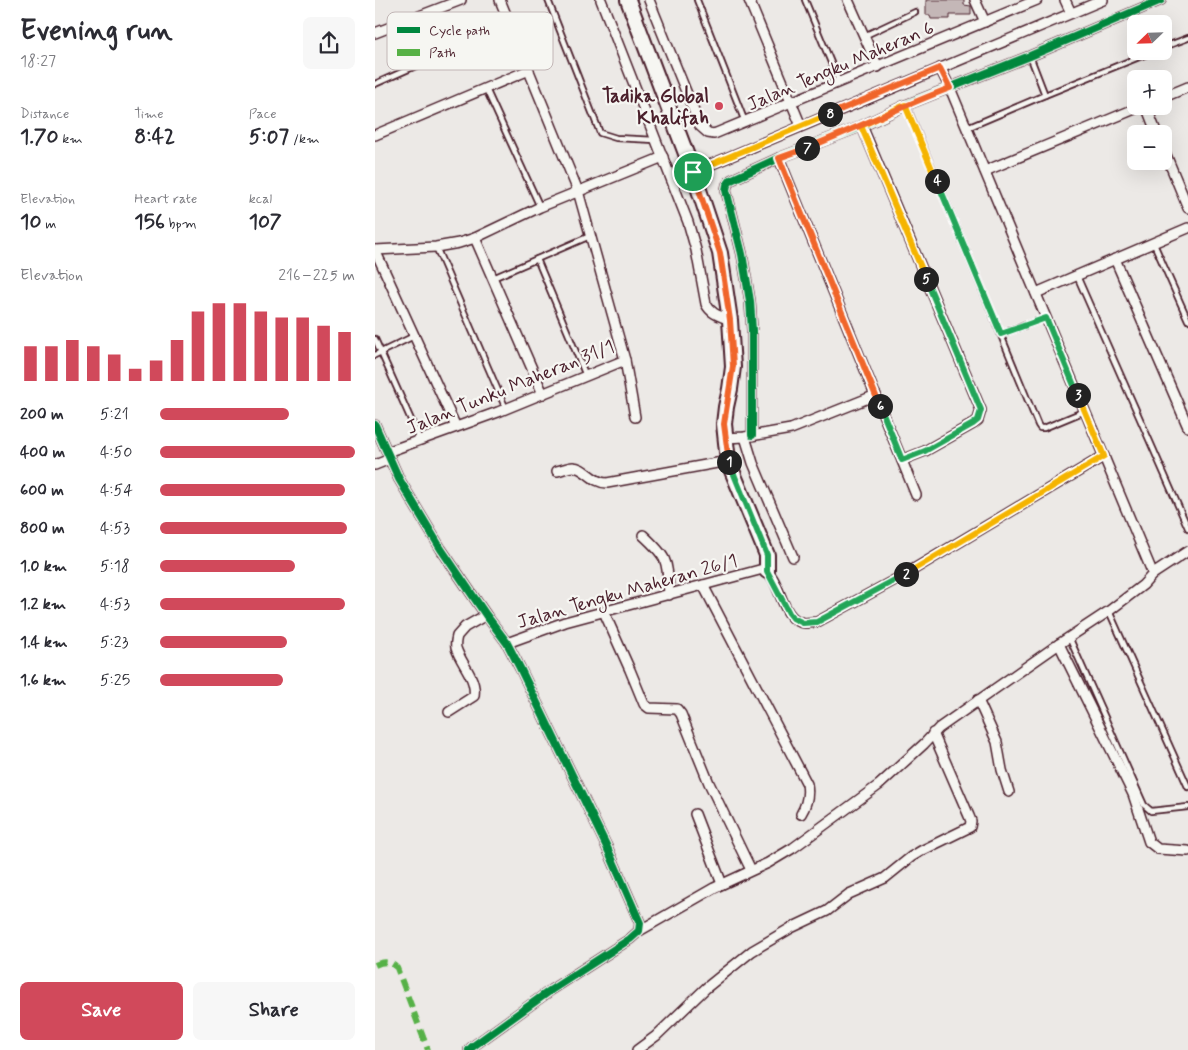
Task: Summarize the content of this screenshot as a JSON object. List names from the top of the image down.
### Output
{
  "streets": {
    "street": ["Jalan Tengku Maheran 6", "Jalan Tunku Maheran 31/1", "Jalan Tengku Maheran 26/1"]
  },
  "places": ["Tadika Global Khalifah"],
  "legend": ["Cycle path", "Path"],
  "north": "bottom left",
  "page": {
    "heading": ["Evening run", "18:27"],
    "map_buttons": ["+", "−"],
    "stats": [
      ["Distance", "1.70 km"],
      ["Time", "8:42"],
      ["Pace", "5:07 /km"],
      ["Elevation", "10 m"],
      ["Heart rate", "156 bpm"],
      ["kcal", "107"]
    ],
    "pins": [
      "8",
      "7",
      "4",
      "5",
      "3",
      "6",
      "1",
      "2"
    ],
    "chart": ["Elevation", "216–225 m"],
    "list": [
      {
        "name": "200 m",
        "note": "5:21"
      },
      {
        "name": "400 m",
        "note": "4:50"
      },
      {
        "name": "600 m",
        "note": "4:54"
      },
      {
        "name": "800 m",
        "note": "4:53"
      },
      {
        "name": "1.0 km",
        "note": "5:18"
      },
      {
        "name": "1.2 km",
        "note": "4:53"
      },
      {
        "name": "1.4 km",
        "note": "5:23"
      },
      {
        "name": "1.6 km",
        "note": "5:25"
      }
    ],
    "buttons": ["Save", "Share"]
  }
}
